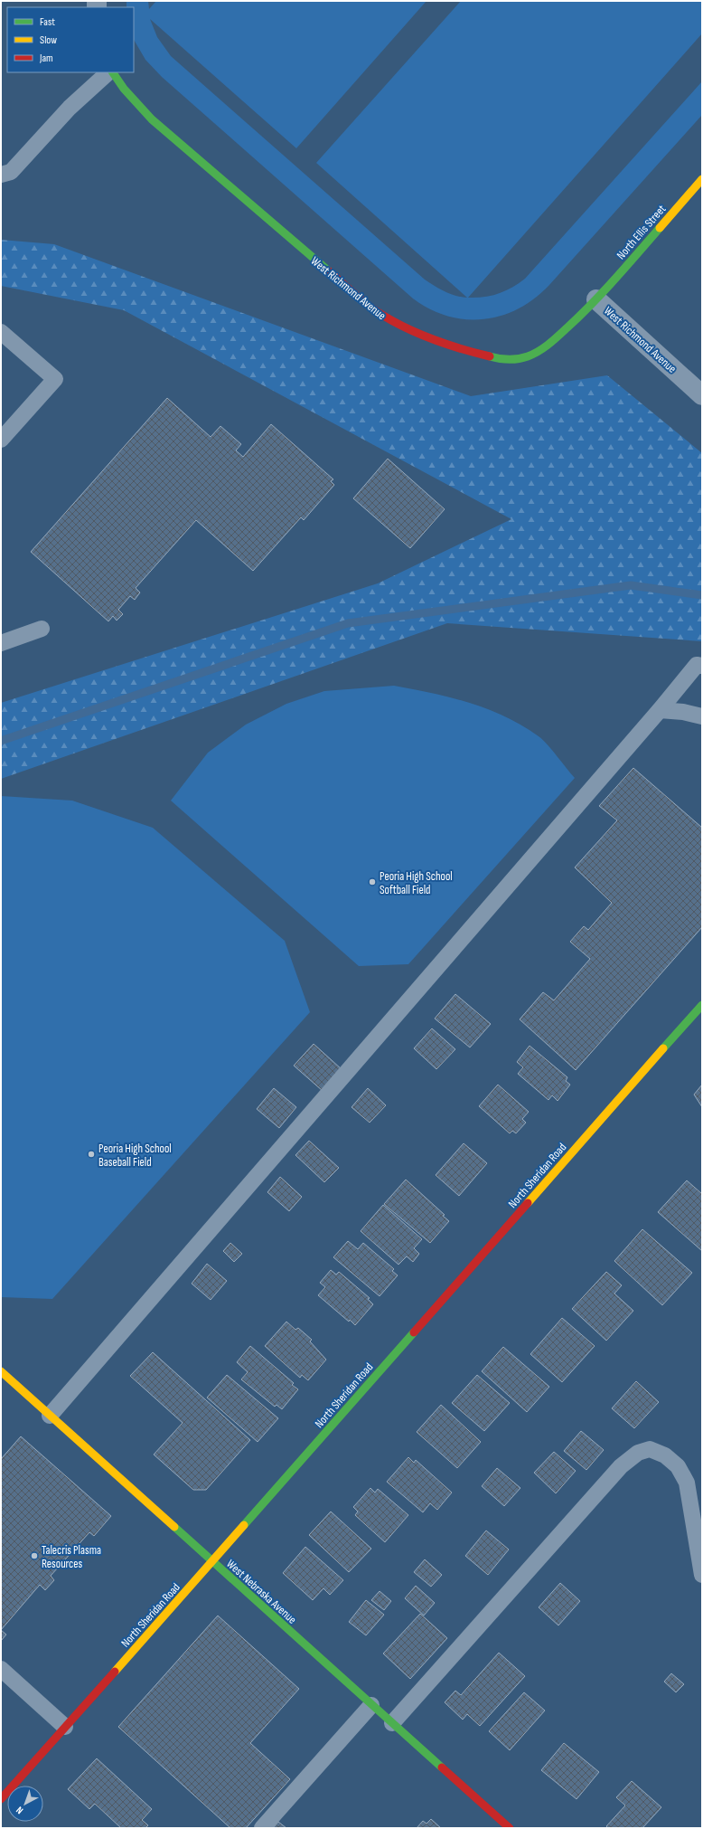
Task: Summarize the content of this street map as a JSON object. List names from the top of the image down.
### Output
{
  "streets": {
    "street": [
      "North Ellis Street",
      "West Richmond Avenue",
      "North Sheridan Road",
      "West Nebraska Avenue"
    ]
  },
  "crossings": [
    ["North Ellis Street", "West Richmond Avenue"],
    ["North Sheridan Road", "West Nebraska Avenue"]
  ],
  "places": ["Peoria High School Softball Field", "Peoria High School Baseball Field", "Talecris Plasma Resources"],
  "legend": ["Fast", "Slow", "Jam"],
  "north": "bottom left"
}
